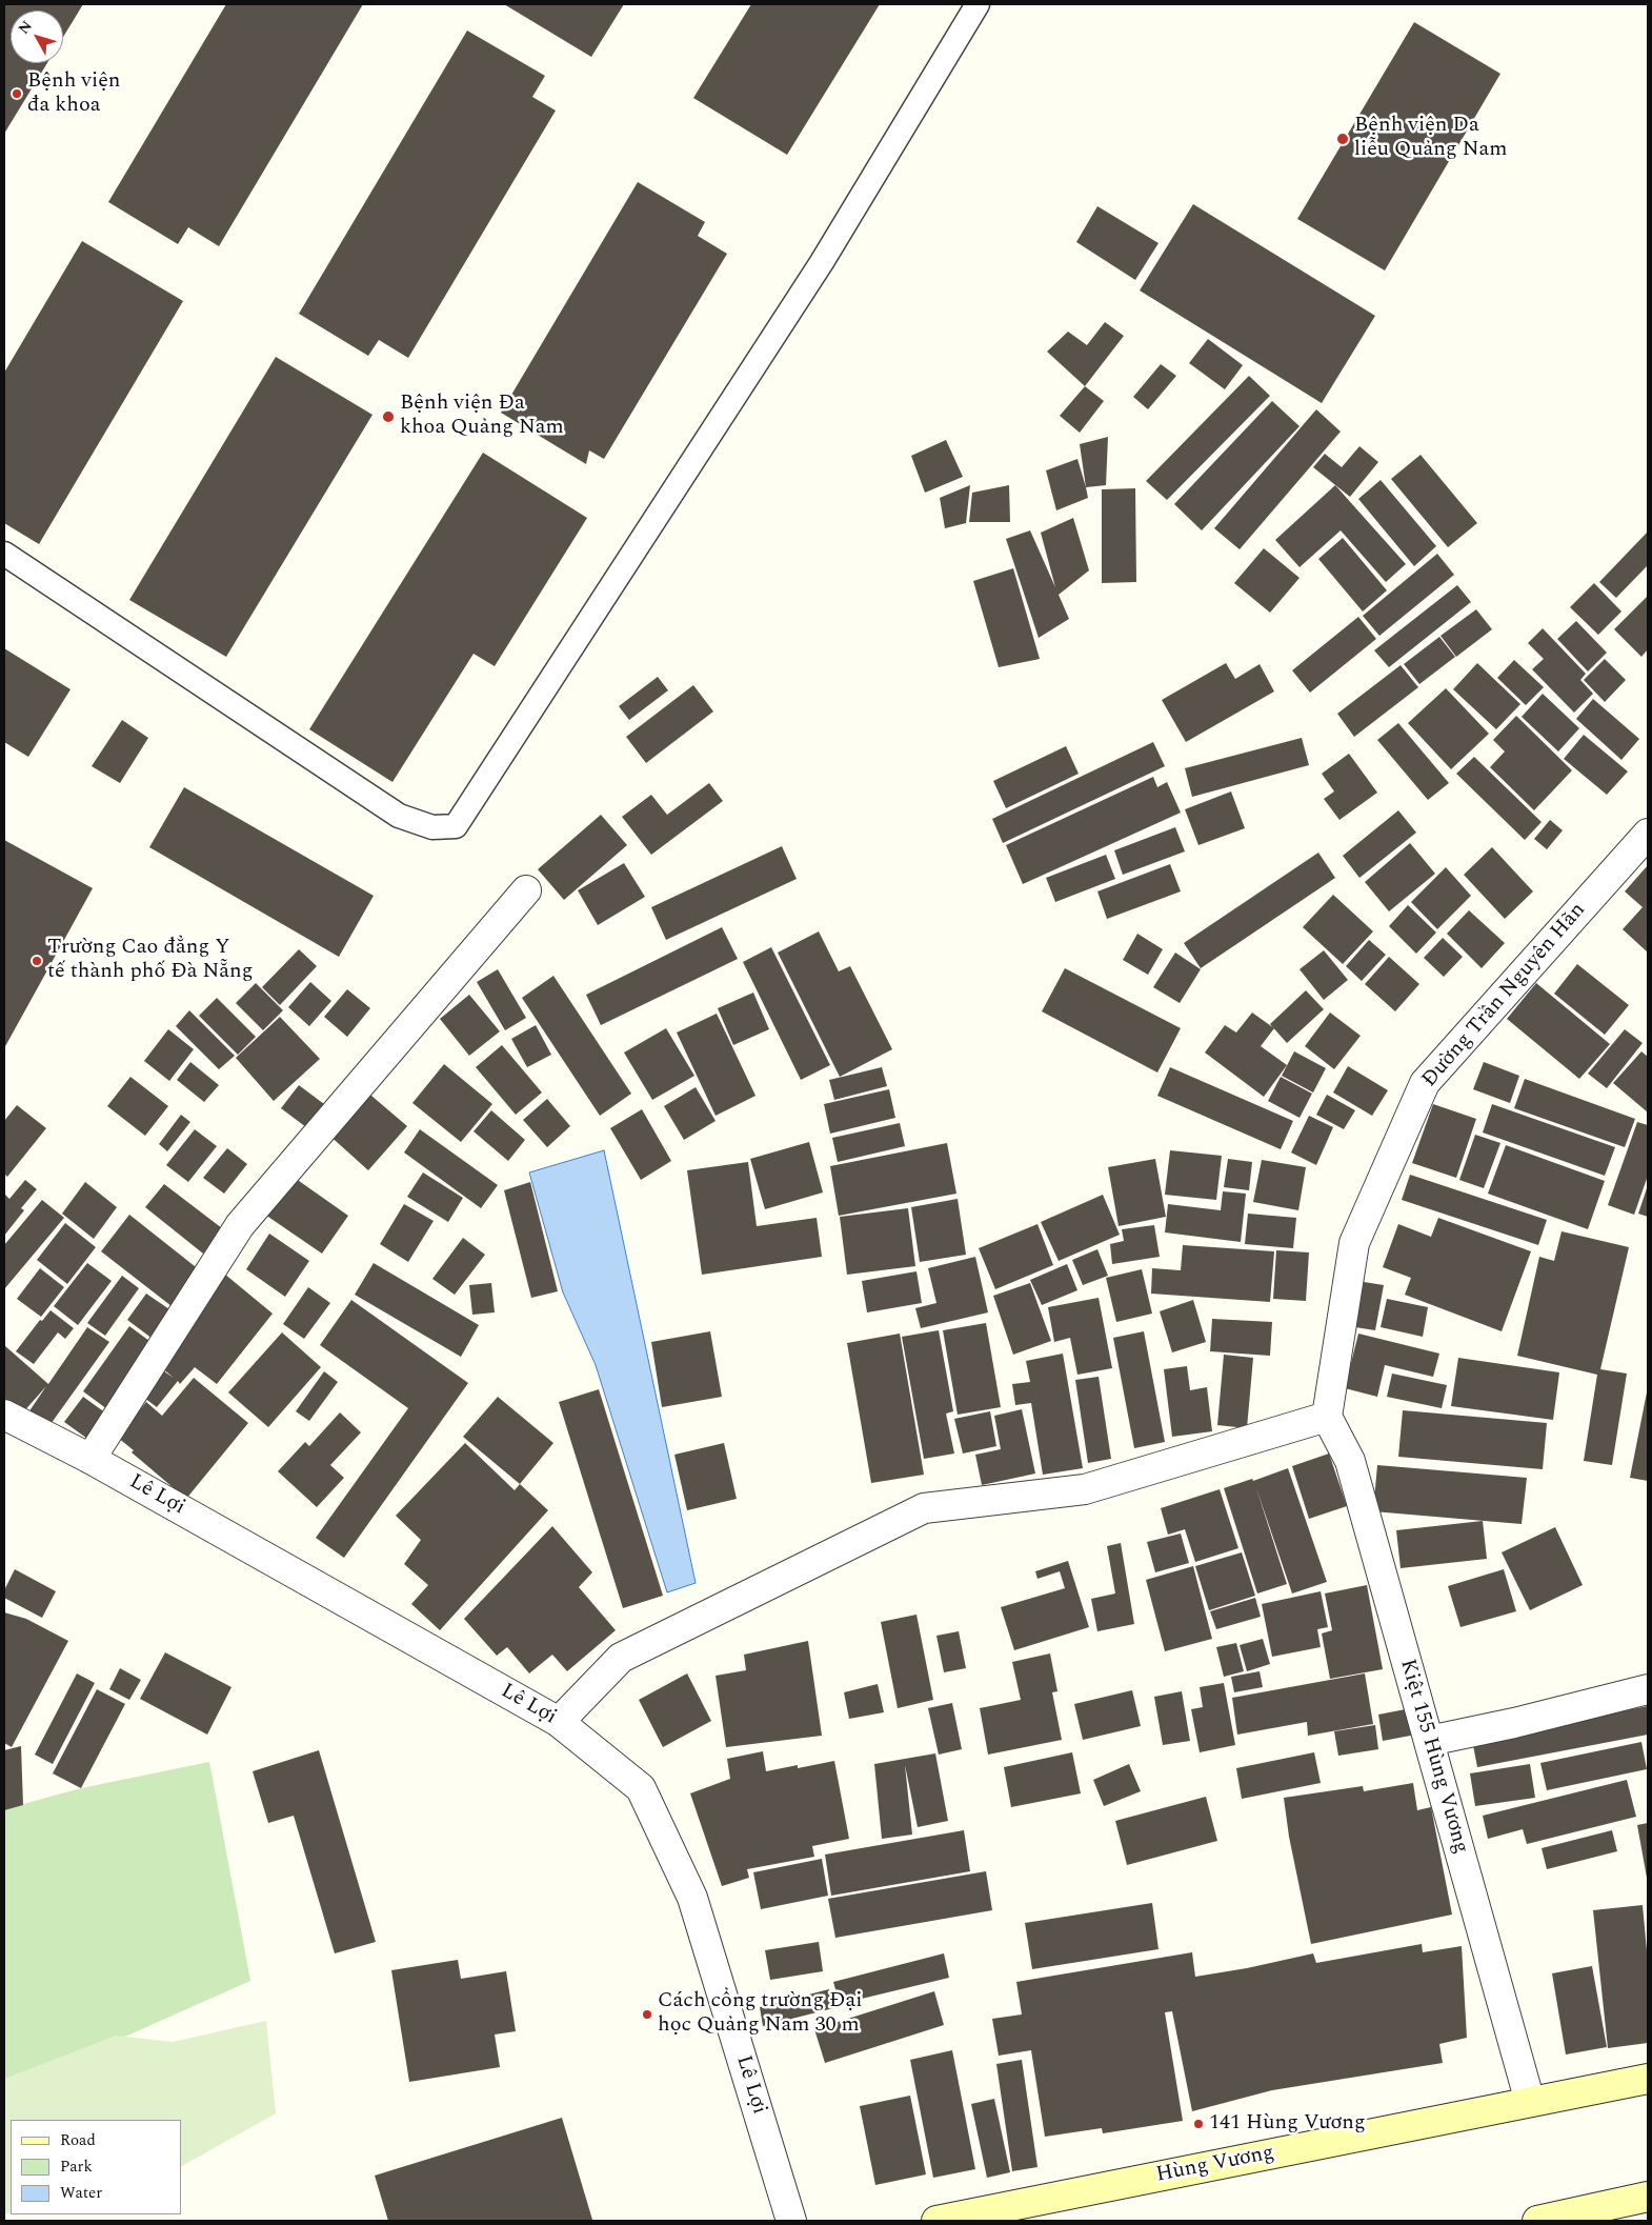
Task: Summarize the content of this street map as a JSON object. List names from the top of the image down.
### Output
{
  "streets": {
    "main road": ["Hùng Vương"],
    "street": ["Đường Trần Nguyên Hãn", "Lê Lợi", "Kiệt 155 Hùng Vương"]
  },
  "crossings": [
    ["Đường Trần Nguyên Hãn", "Kiệt 155 Hùng Vương"],
    ["Kiệt 155 Hùng Vương", "Hùng Vương"]
  ],
  "places": [
    "Bệnh viện đa khoa",
    "Bệnh viện Da liễu Quảng Nam",
    "Bệnh viện Đa khoa Quảng Nam",
    "Trường Cao đẳng Y tế thành phố Đà Nẵng",
    "Cách cổng trường Đại học Quảng Nam 30 m",
    "141 Hùng Vương"
  ],
  "legend": ["Road", "Park", "Water"],
  "north": "top left"
}
